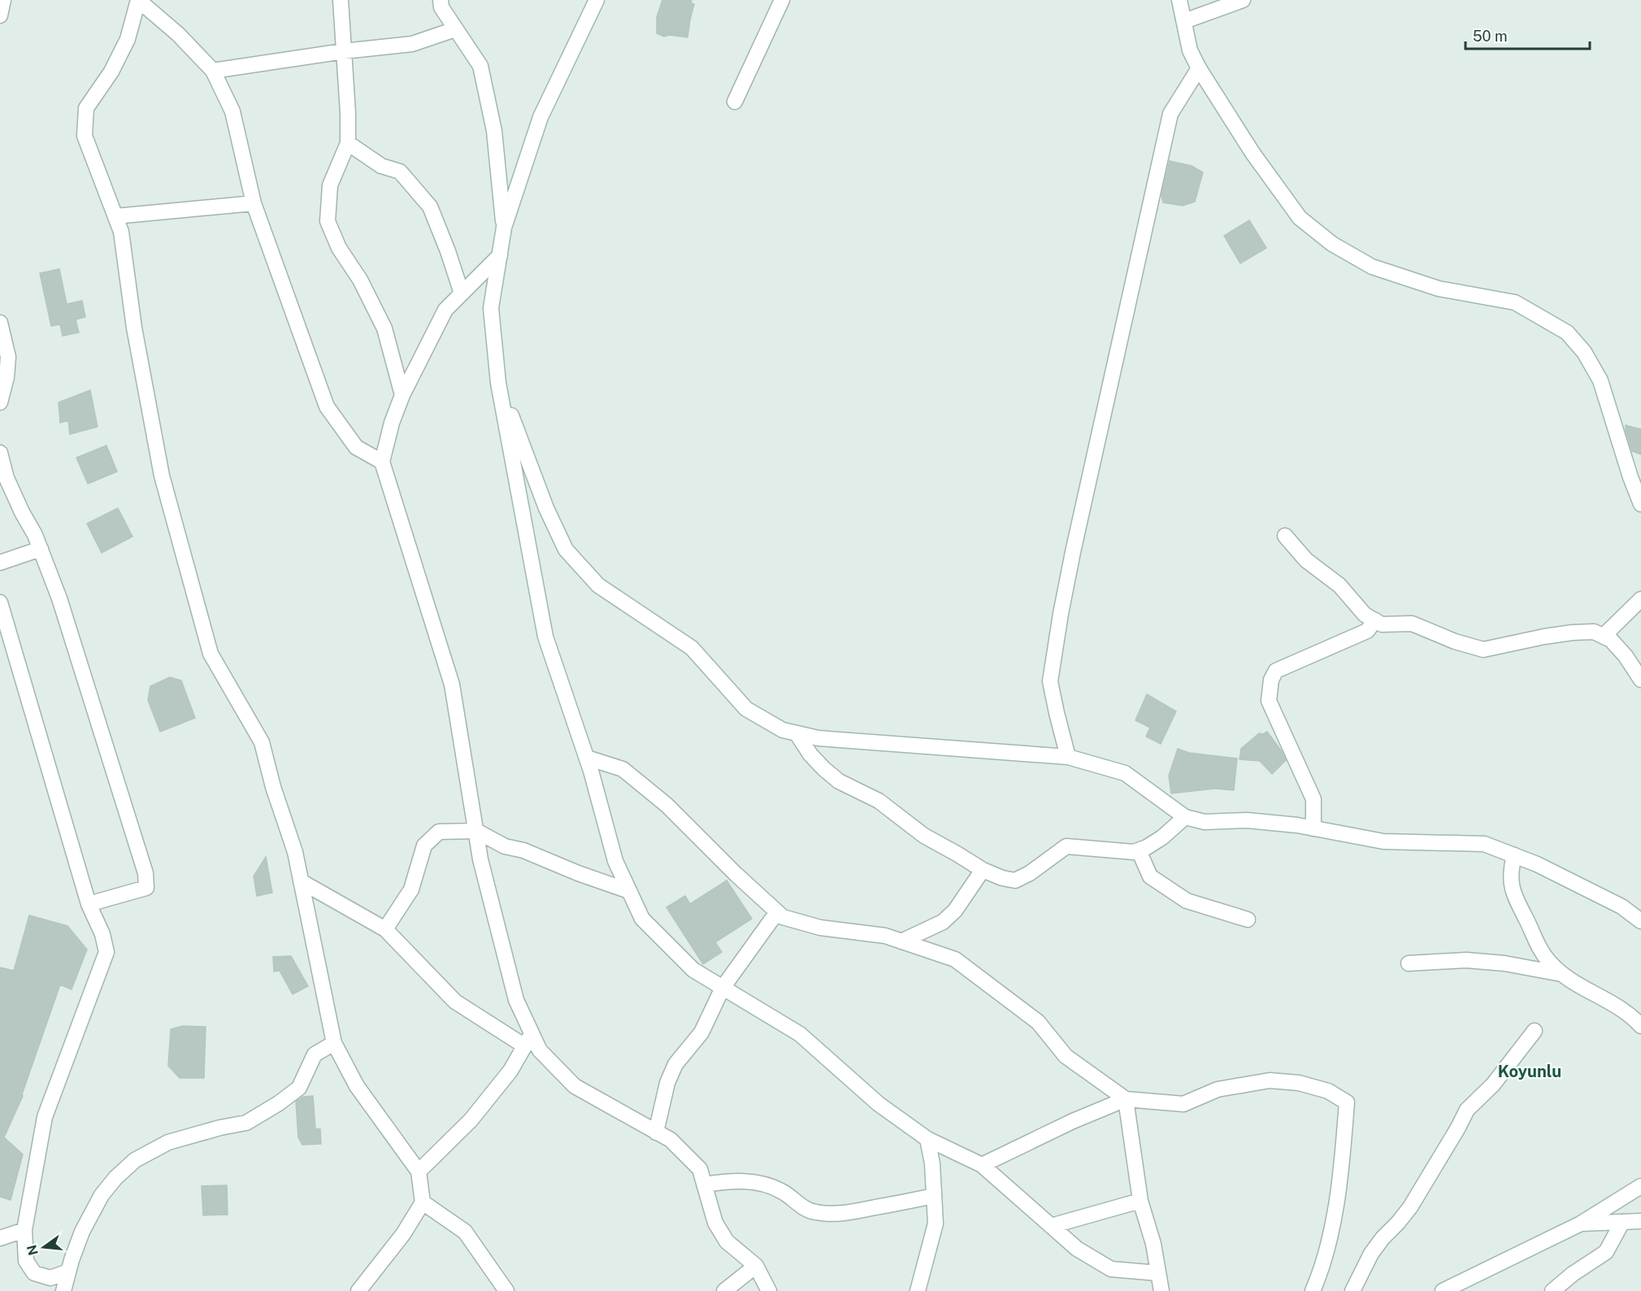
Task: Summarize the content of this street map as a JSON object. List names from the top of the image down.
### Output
{
  "districts": ["Koyunlu"],
  "scale_bar": "50 m",
  "north": "left"
}
